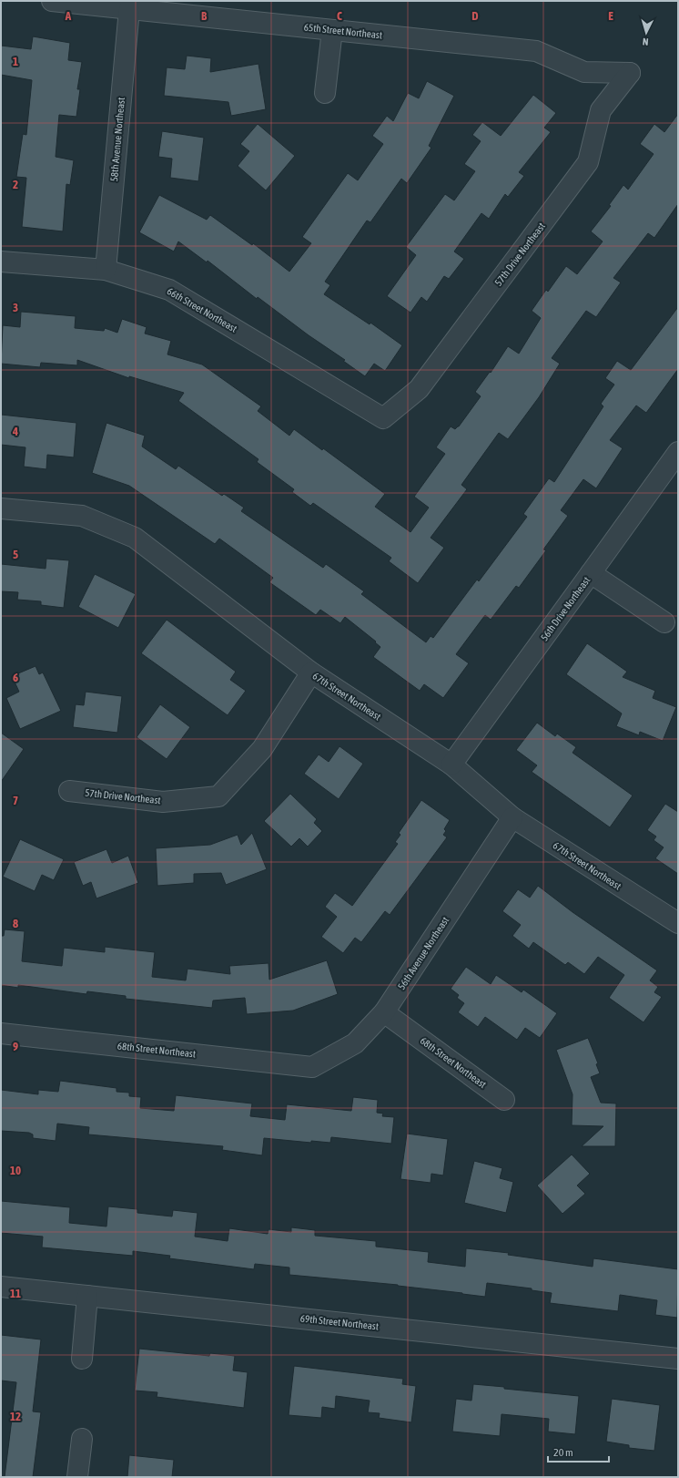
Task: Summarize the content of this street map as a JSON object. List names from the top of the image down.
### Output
{
  "streets": {
    "street": [
      "65th Street Northeast",
      "58th Avenue Northeast",
      "57th Drive Northeast",
      "66th Street Northeast",
      "56th Drive Northeast",
      "67th Street Northeast",
      "56th Avenue Northeast",
      "68th Street Northeast",
      "69th Street Northeast"
    ]
  },
  "crossings": [
    ["65th Street Northeast", "58th Avenue Northeast"],
    ["65th Street Northeast", "57th Drive Northeast"],
    ["58th Avenue Northeast", "66th Street Northeast"],
    ["57th Drive Northeast", "66th Street Northeast"],
    ["57th Drive Northeast", "67th Street Northeast"],
    ["56th Drive Northeast", "67th Street Northeast"],
    ["67th Street Northeast", "56th Avenue Northeast"],
    ["56th Avenue Northeast", "68th Street Northeast"]
  ],
  "scale_bar": "20 m",
  "north": "bottom",
  "grid": {
    "columns": [
      "A",
      "B",
      "C",
      "D",
      "E"
    ],
    "rows": [
      "1",
      "2",
      "3",
      "4",
      "5",
      "6",
      "7",
      "8",
      "9",
      "10",
      "11",
      "12"
    ]
  }
}
